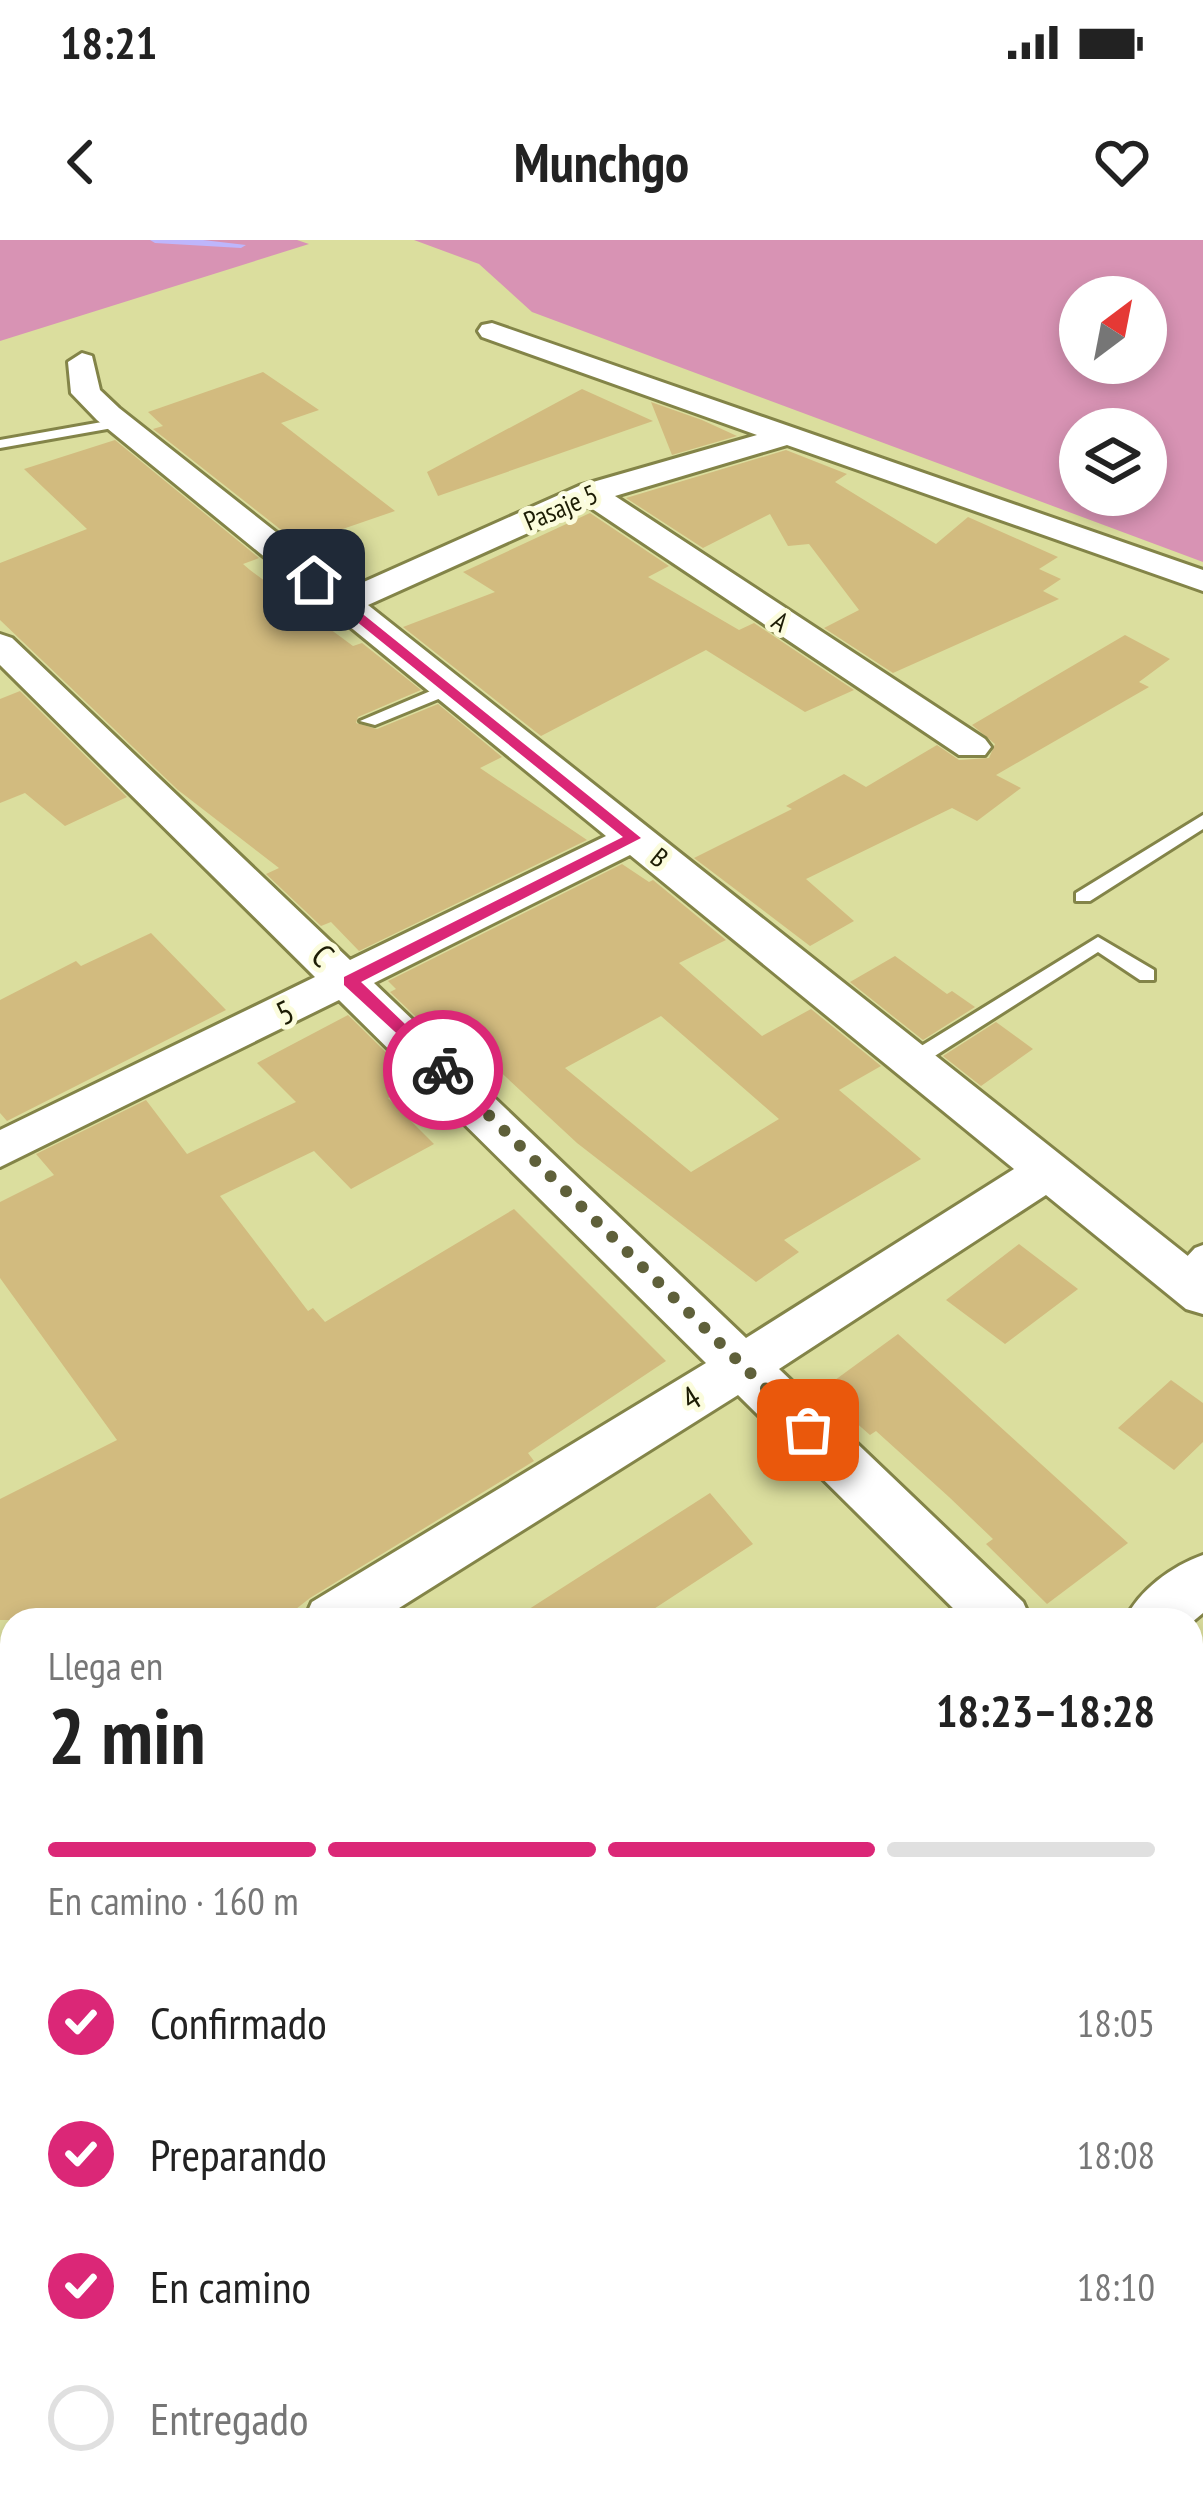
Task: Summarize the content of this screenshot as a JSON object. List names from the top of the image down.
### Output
{
  "streets": {
    "street": [
      "Pasaje 5",
      "A",
      "B",
      "C",
      "5",
      "4"
    ]
  },
  "crossings": [
    ["Pasaje 5", "A"],
    ["Pasaje 5", "B"],
    ["B", "5"],
    ["B", "4"],
    ["C", "5"],
    ["C", "4"]
  ],
  "north": "top right",
  "page": {
    "status": "18:21",
    "header": "Munchgo",
    "heading": ["2 min", "Llega en", "18:23–18:28"],
    "bar": "En camino · 160 m",
    "list": [
      ["Confirmado", "18:05"],
      ["Preparando", "18:08"],
      ["En camino", "18:10"],
      "Entregado"
    ]
  }
}
